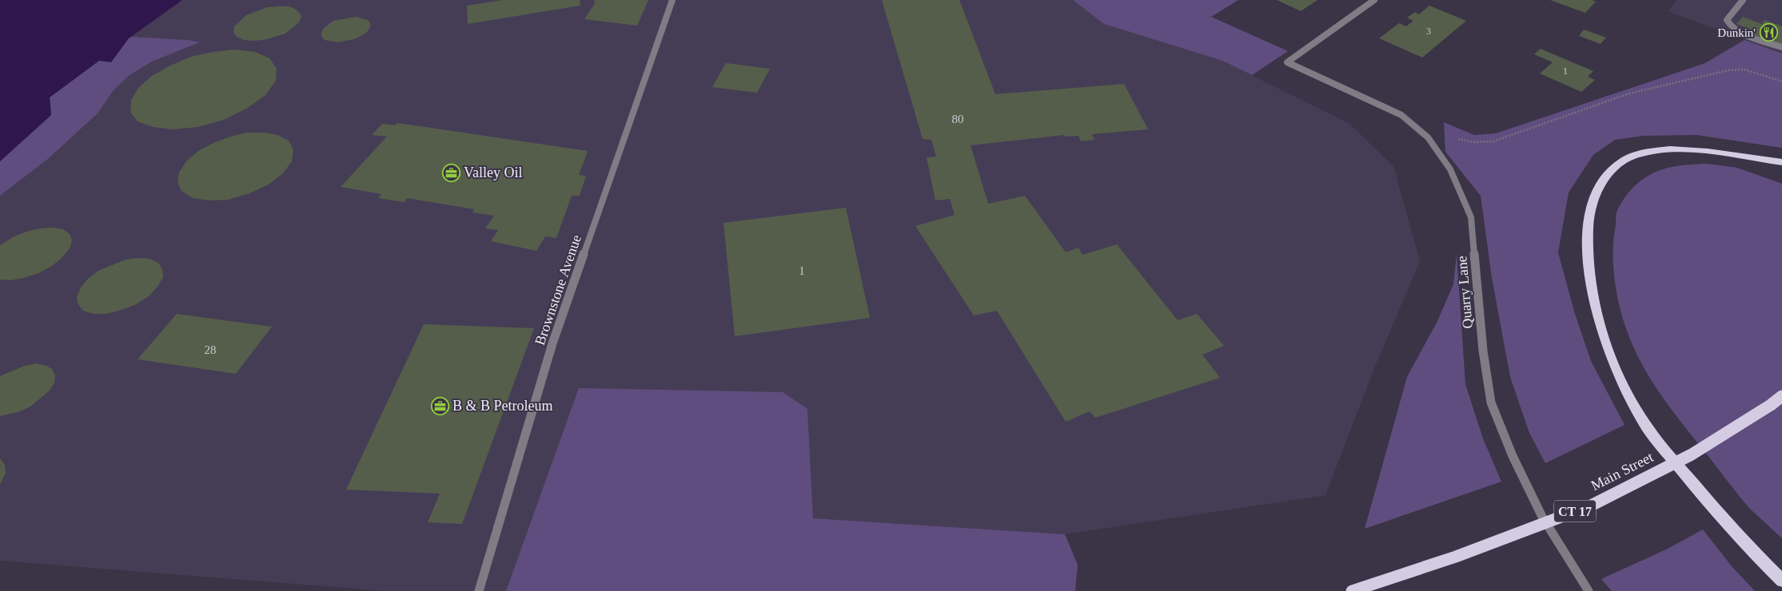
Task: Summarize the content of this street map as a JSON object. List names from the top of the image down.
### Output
{
  "streets": {
    "highway": ["Main Street", "CT 17"],
    "street": ["Brownstone Avenue", "Quarry Lane"]
  },
  "places": {
    "restaurant": ["Dunkin'"],
    "office": ["Valley Oil", "B & B Petroleum"]
  },
  "house_numbers": [
    "3",
    "1",
    "80",
    "1",
    "28"
  ]
}
